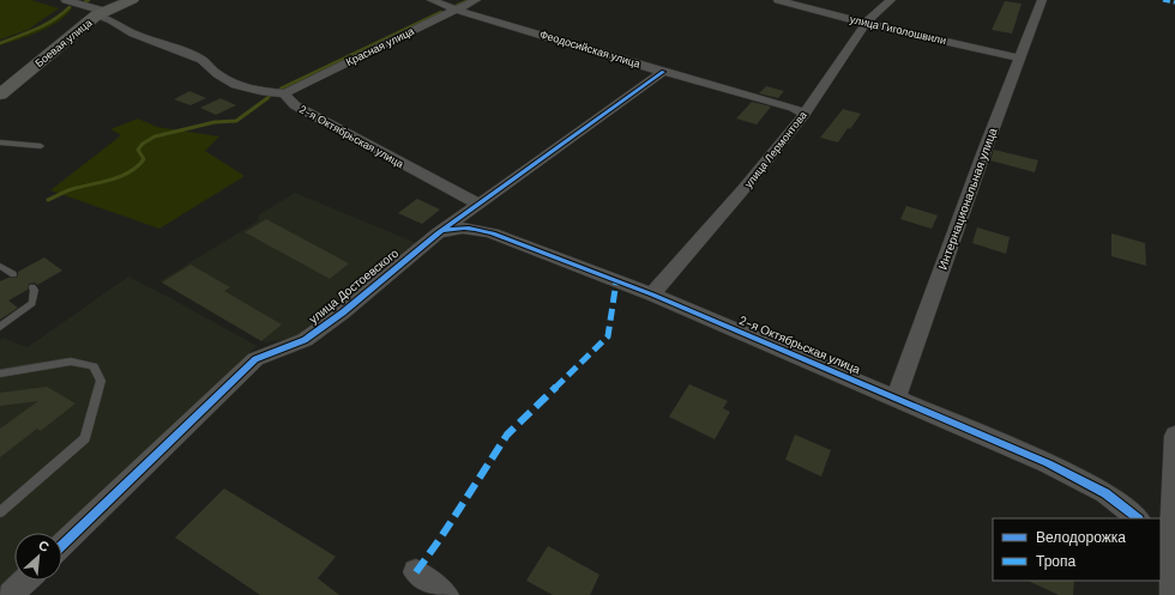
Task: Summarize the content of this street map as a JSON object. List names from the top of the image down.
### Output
{
  "streets": {
    "street": [
      "улица Гиголошвили",
      "Боевая улица",
      "Красная улица",
      "Феодосийская улица",
      "2-я Октябрьская улица",
      "улица Лермонтова",
      "Интернациональная улица",
      "улица Достоевского"
    ]
  },
  "crossings": [
    ["улица Гиголошвили", "улица Лермонтова"],
    ["улица Гиголошвили", "Интернациональная улица"],
    ["Красная улица", "Феодосийская улица"],
    ["Красная улица", "2-я Октябрьская улица"],
    ["Феодосийская улица", "улица Лермонтова"],
    ["Феодосийская улица", "улица Достоевского"],
    ["2-я Октябрьская улица", "улица Лермонтова"],
    ["2-я Октябрьская улица", "Интернациональная улица"],
    ["2-я Октябрьская улица", "улица Достоевского"]
  ],
  "legend": ["Велодорожка", "Тропа"],
  "north": "top right"
}
